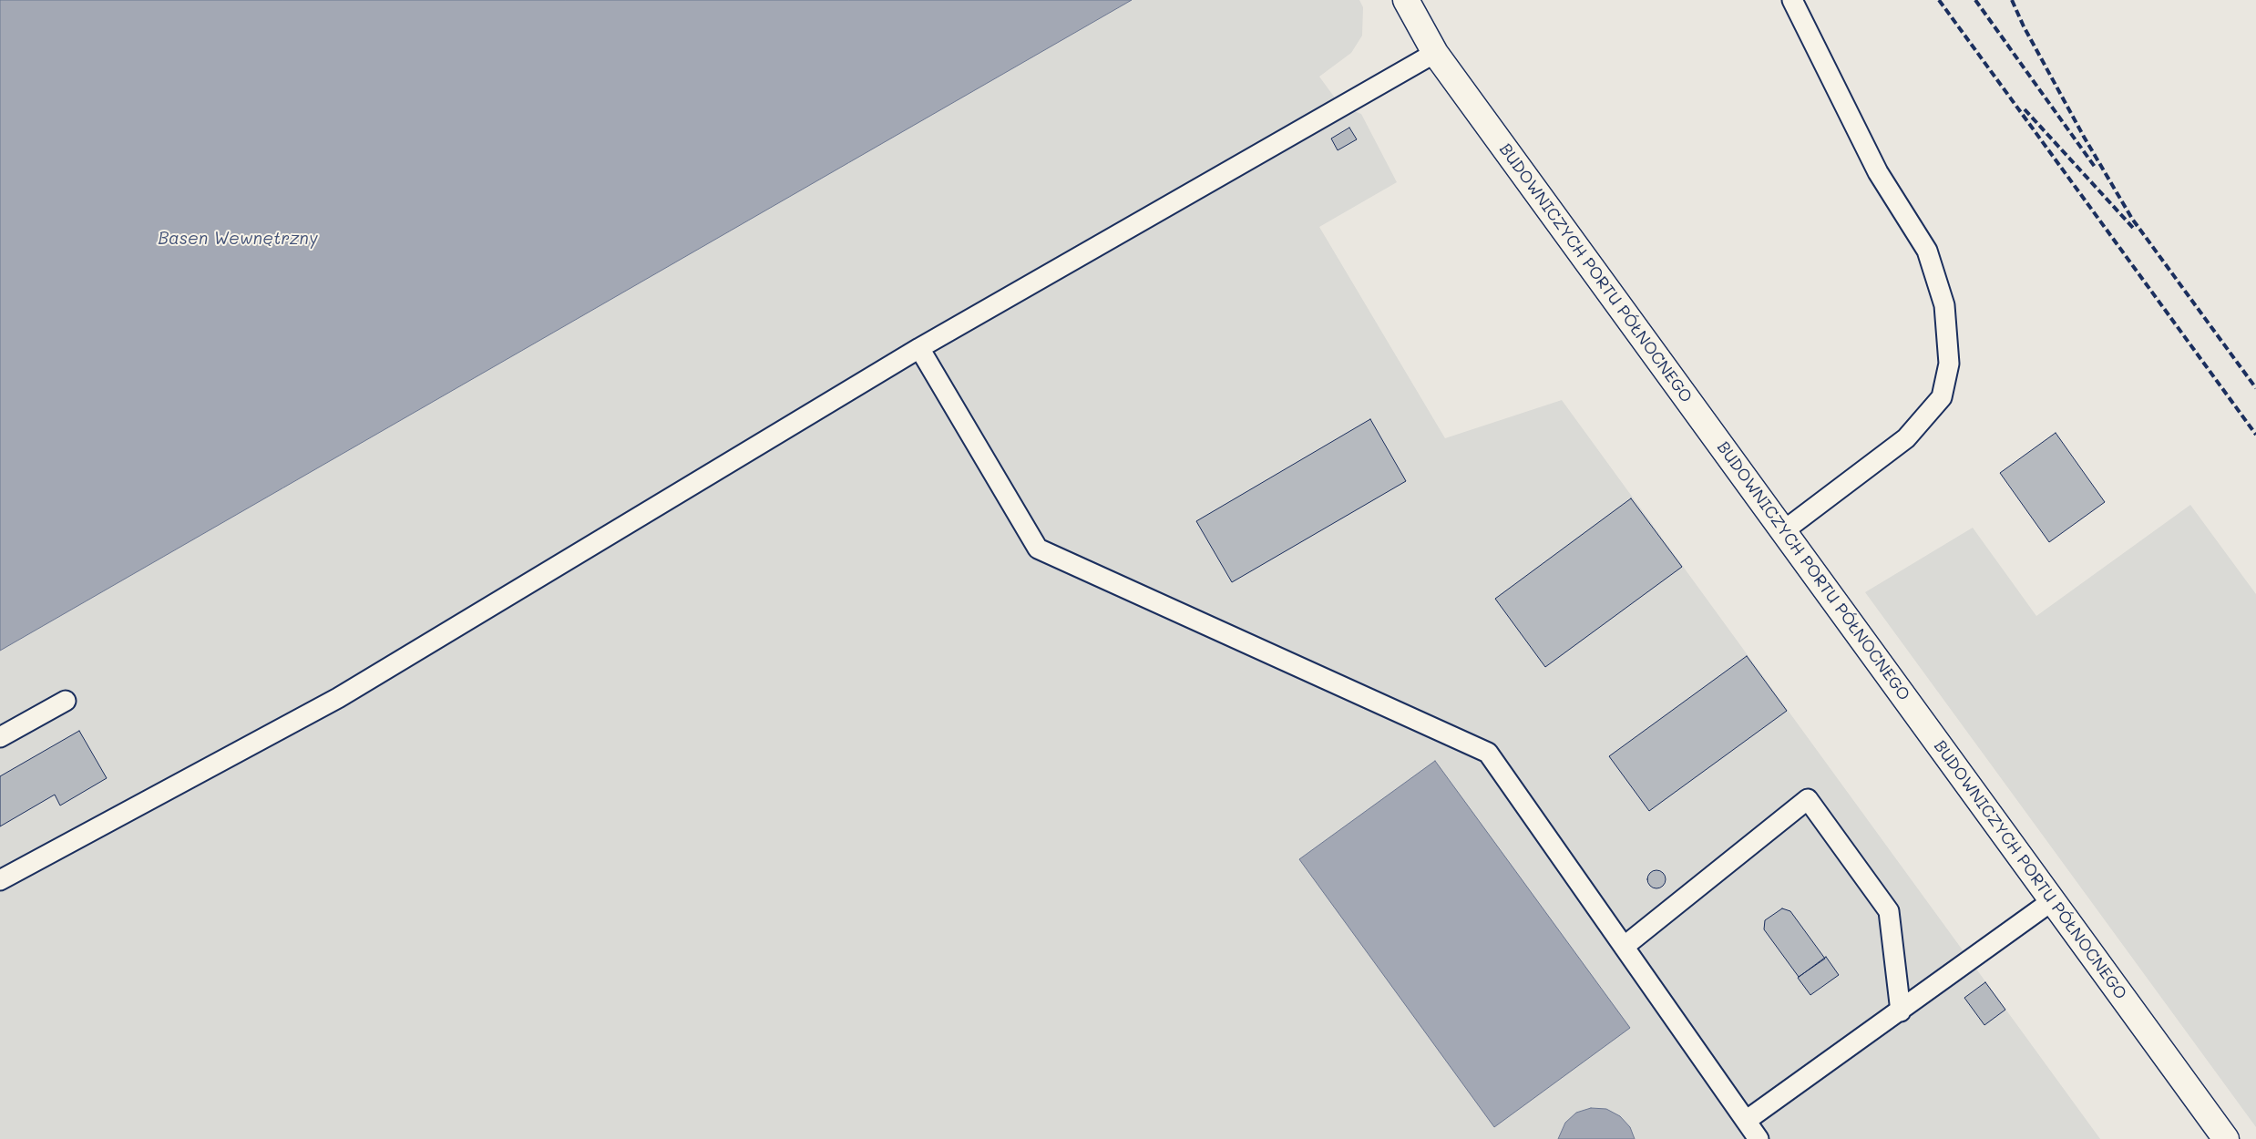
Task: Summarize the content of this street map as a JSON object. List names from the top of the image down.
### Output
{
  "streets": {
    "street": ["BUDOWNICZYCH PORTU PÓŁNOCNEGO"]
  },
  "water": ["Basen Wewnętrzny"]
}
